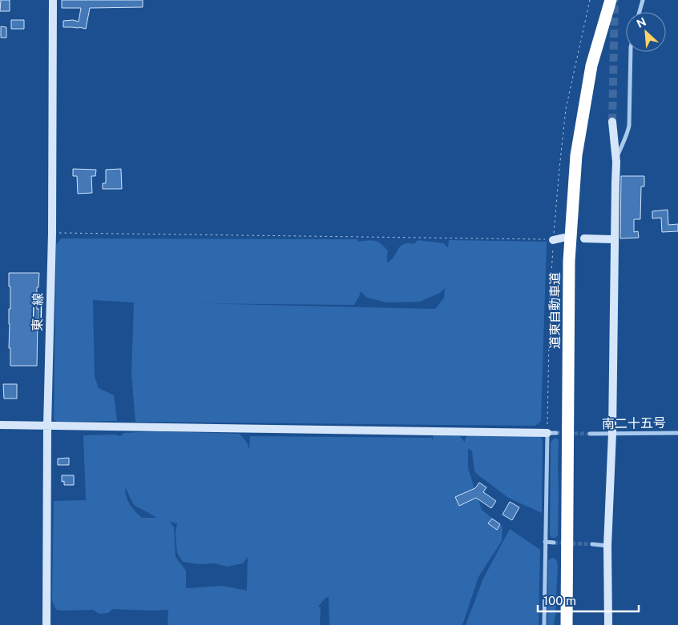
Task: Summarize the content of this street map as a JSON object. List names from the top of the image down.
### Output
{
  "streets": {
    "highway": ["道東自動車道"],
    "street": ["東二線", "南二十五号"]
  },
  "scale_bar": "100 m",
  "north": "top left"
}
